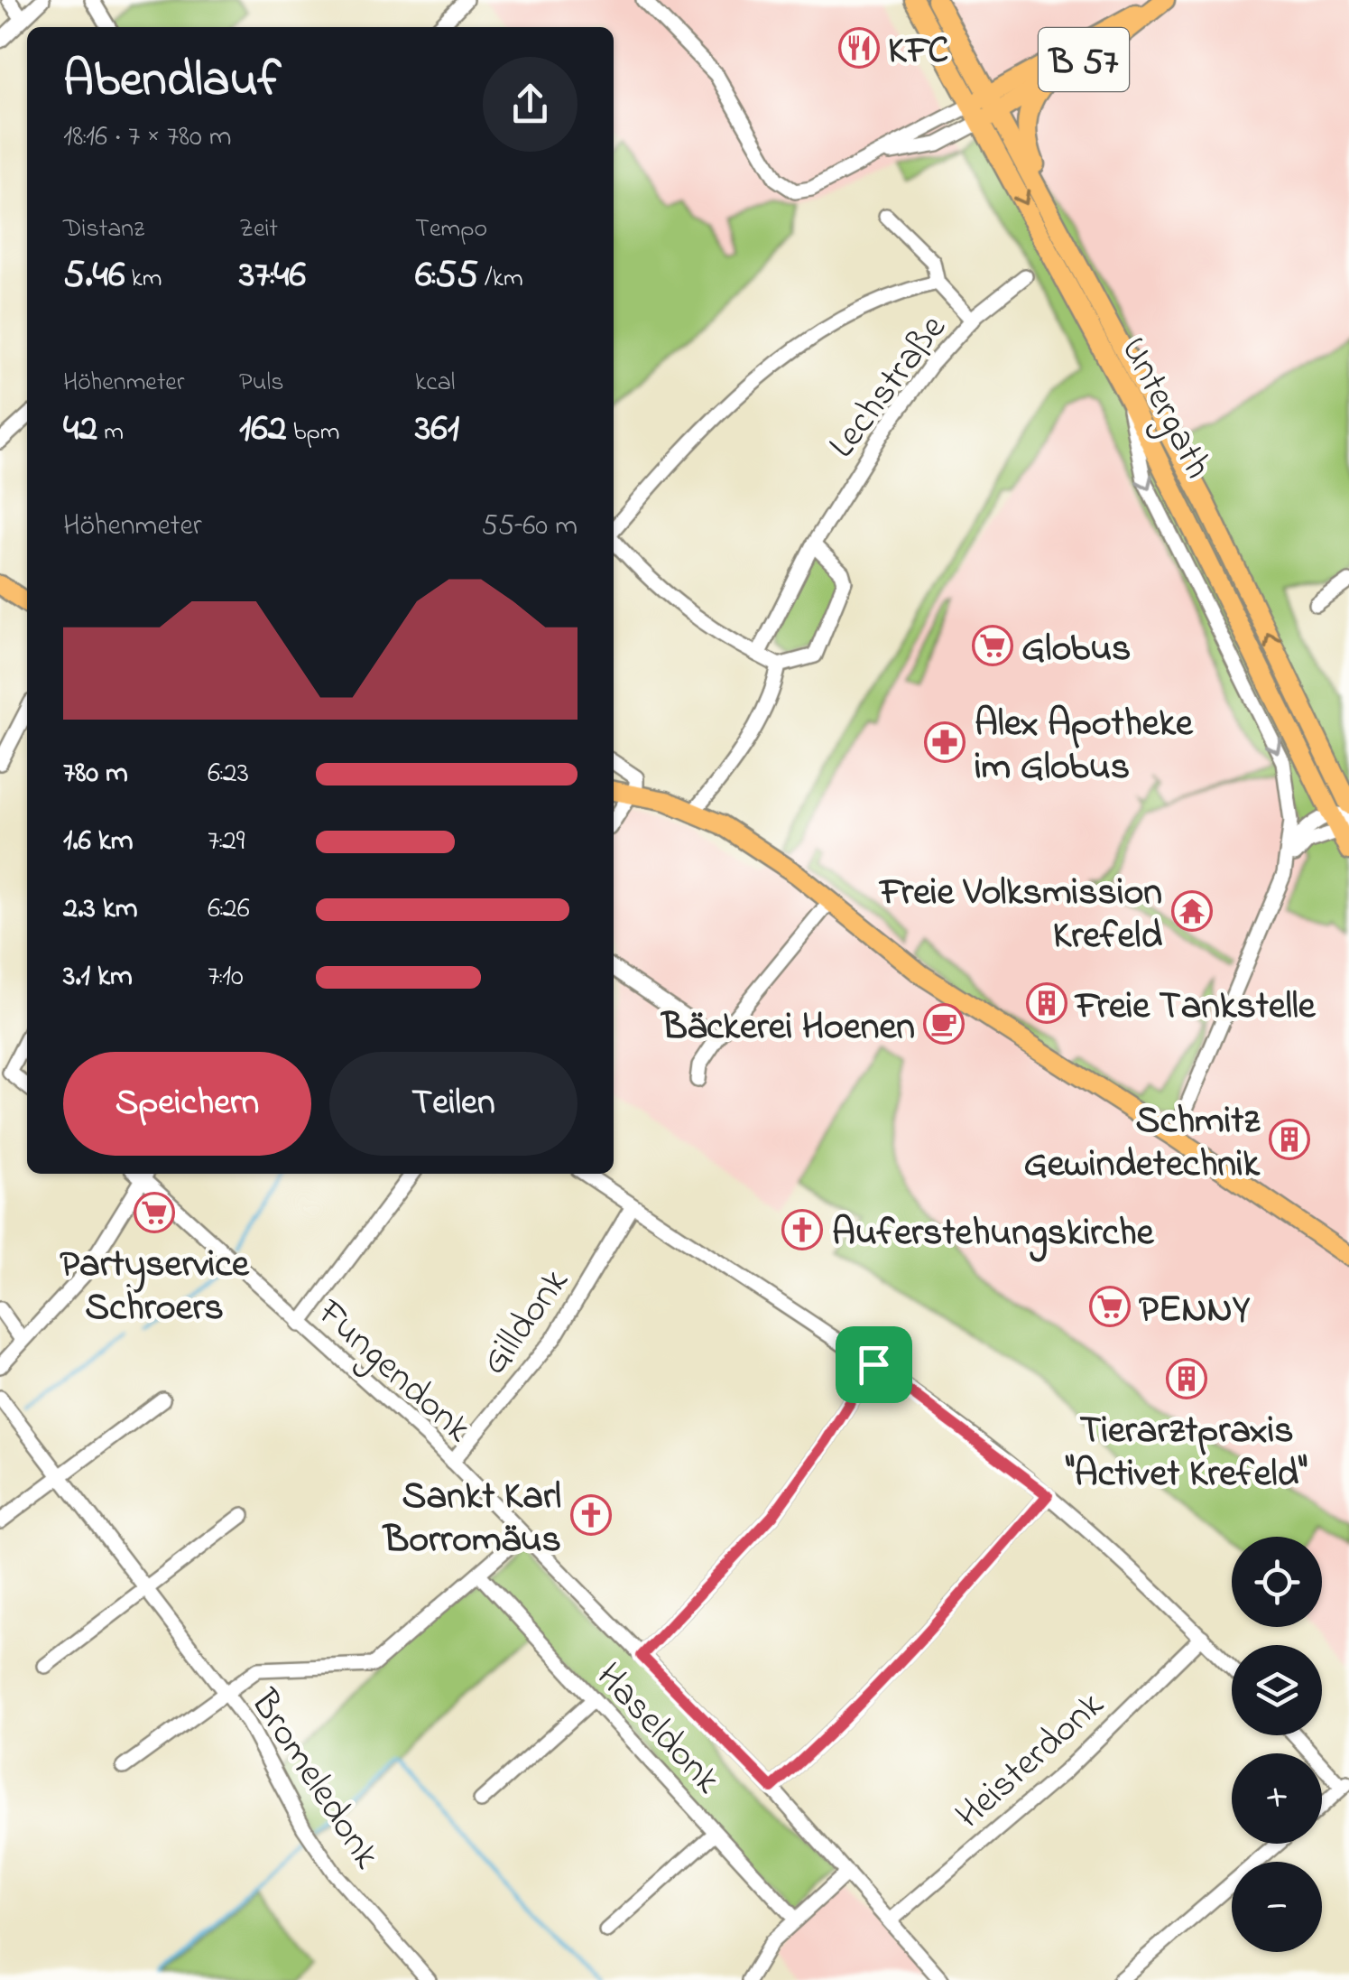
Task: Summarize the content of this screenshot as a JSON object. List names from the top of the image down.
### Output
{
  "streets": {
    "main road": ["B 57", "Untergath"],
    "street": [
      "Lechstraße",
      "Gilldonk",
      "Fungendonk",
      "Haseldonk",
      "Heisterdonk",
      "Bromeledonk"
    ]
  },
  "crossings": [
    ["B 57", "Untergath"],
    ["Gilldonk", "Fungendonk"],
    ["Fungendonk", "Heisterdonk"]
  ],
  "places": {
    "restaurant": ["KFC"],
    "supermarket": ["Globus", "Partyservice Schroers", "PENNY"],
    "pharmacy": ["Alex Apotheke im Globus"],
    "temple": ["Freie Volksmission Krefeld"],
    "building": ["Freie Tankstelle", "Schmitz Gewindetechnik", "Tierarztpraxis \"Activet Krefeld\""],
    "cafe": ["Bäckerei Hoenen"],
    "church": ["Auferstehungskirche", "Sankt Karl Borromäus"]
  },
  "page": {
    "heading": ["Abendlauf", "18:16 · 7 × 780 m"],
    "stats": [
      ["Distanz", "5.46 km"],
      ["Zeit", "37:46"],
      ["Tempo", "6:55 /km"],
      ["Höhenmeter", "42 m"],
      ["Puls", "162 bpm"],
      ["kcal", "361"]
    ],
    "chart": ["Höhenmeter", "55–60 m"],
    "list": [
      {
        "name": "780 m",
        "note": "6:23"
      },
      {
        "name": "1.6 km",
        "note": "7:29"
      },
      {
        "name": "2.3 km",
        "note": "6:26"
      },
      {
        "name": "3.1 km",
        "note": "7:10"
      }
    ],
    "buttons": ["Speichern", "Teilen"],
    "map_buttons": ["+", "−"]
  }
}
